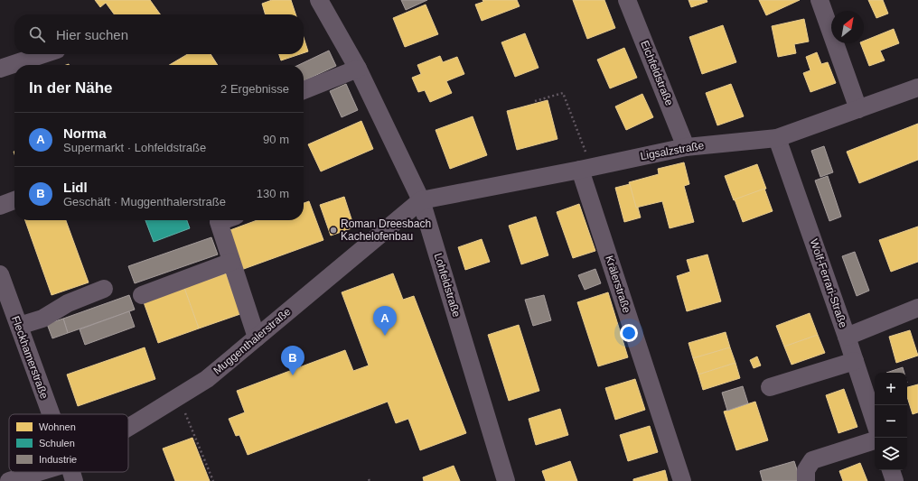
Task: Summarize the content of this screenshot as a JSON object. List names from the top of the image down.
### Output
{
  "streets": {
    "street": [
      "Eichfeldstraße",
      "Ligsalzstraße",
      "Wolf-Ferrari-Straße",
      "Krälerstraße",
      "Lohfeldstraße",
      "Muggenthalerstraße",
      "Fleckhamerstraße"
    ]
  },
  "crossings": [
    ["Eichfeldstraße", "Ligsalzstraße"],
    ["Ligsalzstraße", "Wolf-Ferrari-Straße"],
    ["Ligsalzstraße", "Krälerstraße"],
    ["Ligsalzstraße", "Lohfeldstraße"],
    ["Ligsalzstraße", "Muggenthalerstraße"],
    ["Lohfeldstraße", "Muggenthalerstraße"]
  ],
  "places": ["Roman Dreesbach Kachelofenbau"],
  "legend": ["Wohnen", "Schulen", "Industrie"],
  "north": "top right",
  "page": {
    "search": "Hier suchen",
    "heading": ["In der Nähe", "2 Ergebnisse"],
    "list": [
      {
        "mark": "A",
        "name": "Norma",
        "note": "Supermarkt · Lohfeldstraße",
        "value": "90 m"
      },
      {
        "mark": "B",
        "name": "Lidl",
        "note": "Geschäft · Muggenthalerstraße",
        "value": "130 m"
      }
    ],
    "pins": ["A", "B"],
    "map_buttons": ["+", "−"]
  }
}
